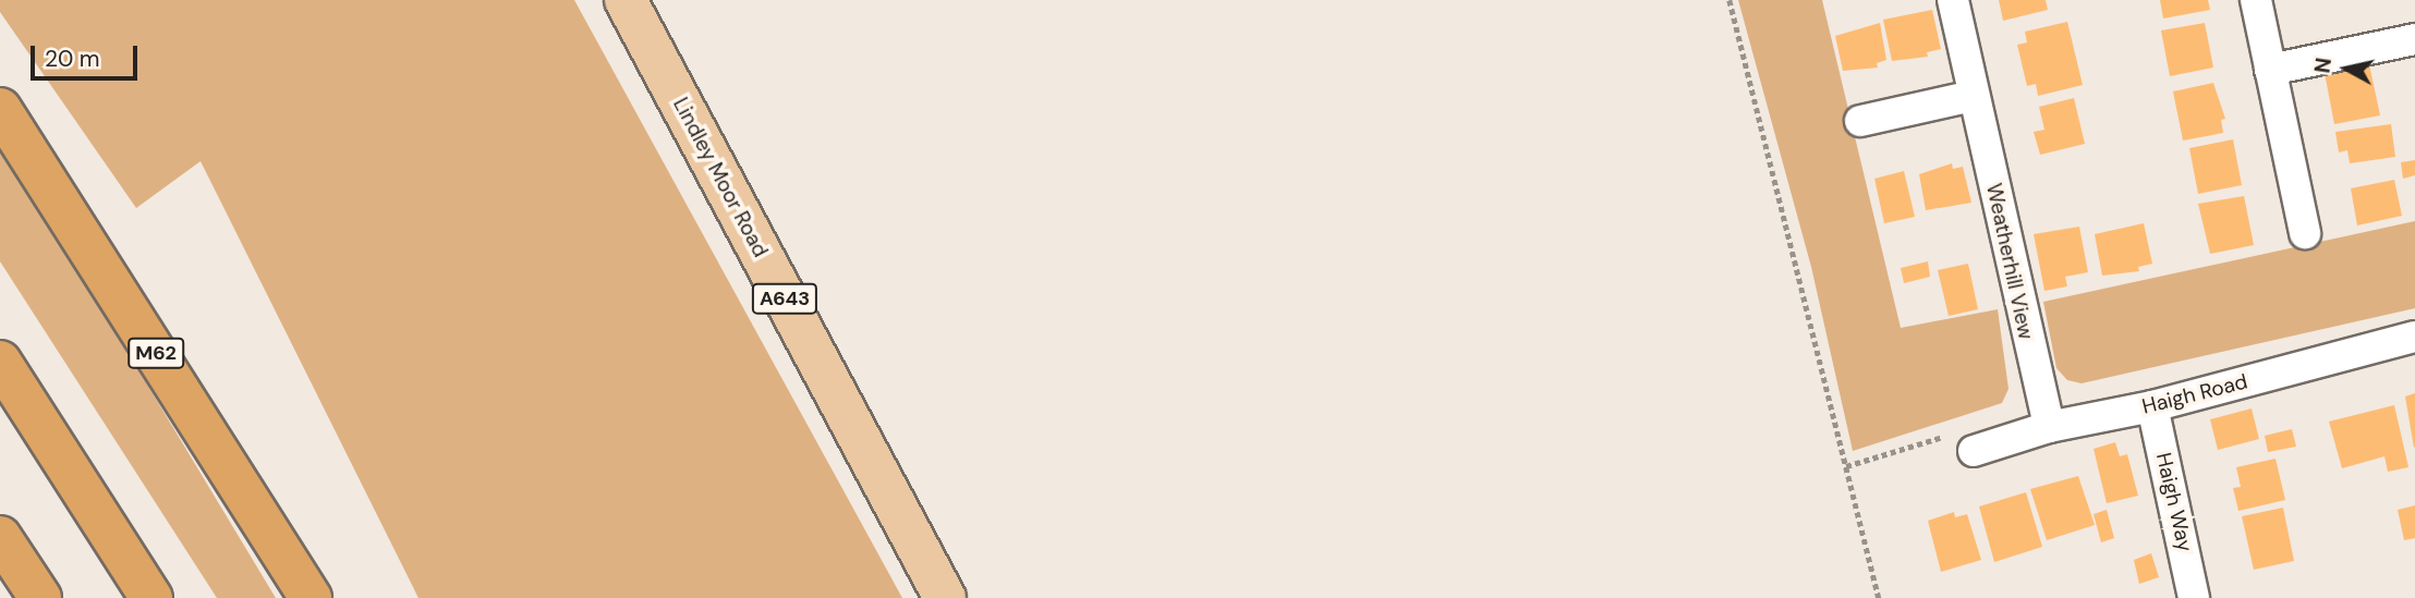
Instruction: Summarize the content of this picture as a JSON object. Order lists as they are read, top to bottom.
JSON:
{
  "streets": {
    "highway": ["M62"],
    "main road": ["Lindley Moor Road", "A643"],
    "street": ["Weatherhill View", "Haigh Road", "Haigh Way"]
  },
  "crossings": [
    ["Weatherhill View", "Haigh Road"],
    ["Haigh Road", "Haigh Way"]
  ],
  "scale_bar": "20 m",
  "north": "left"
}
